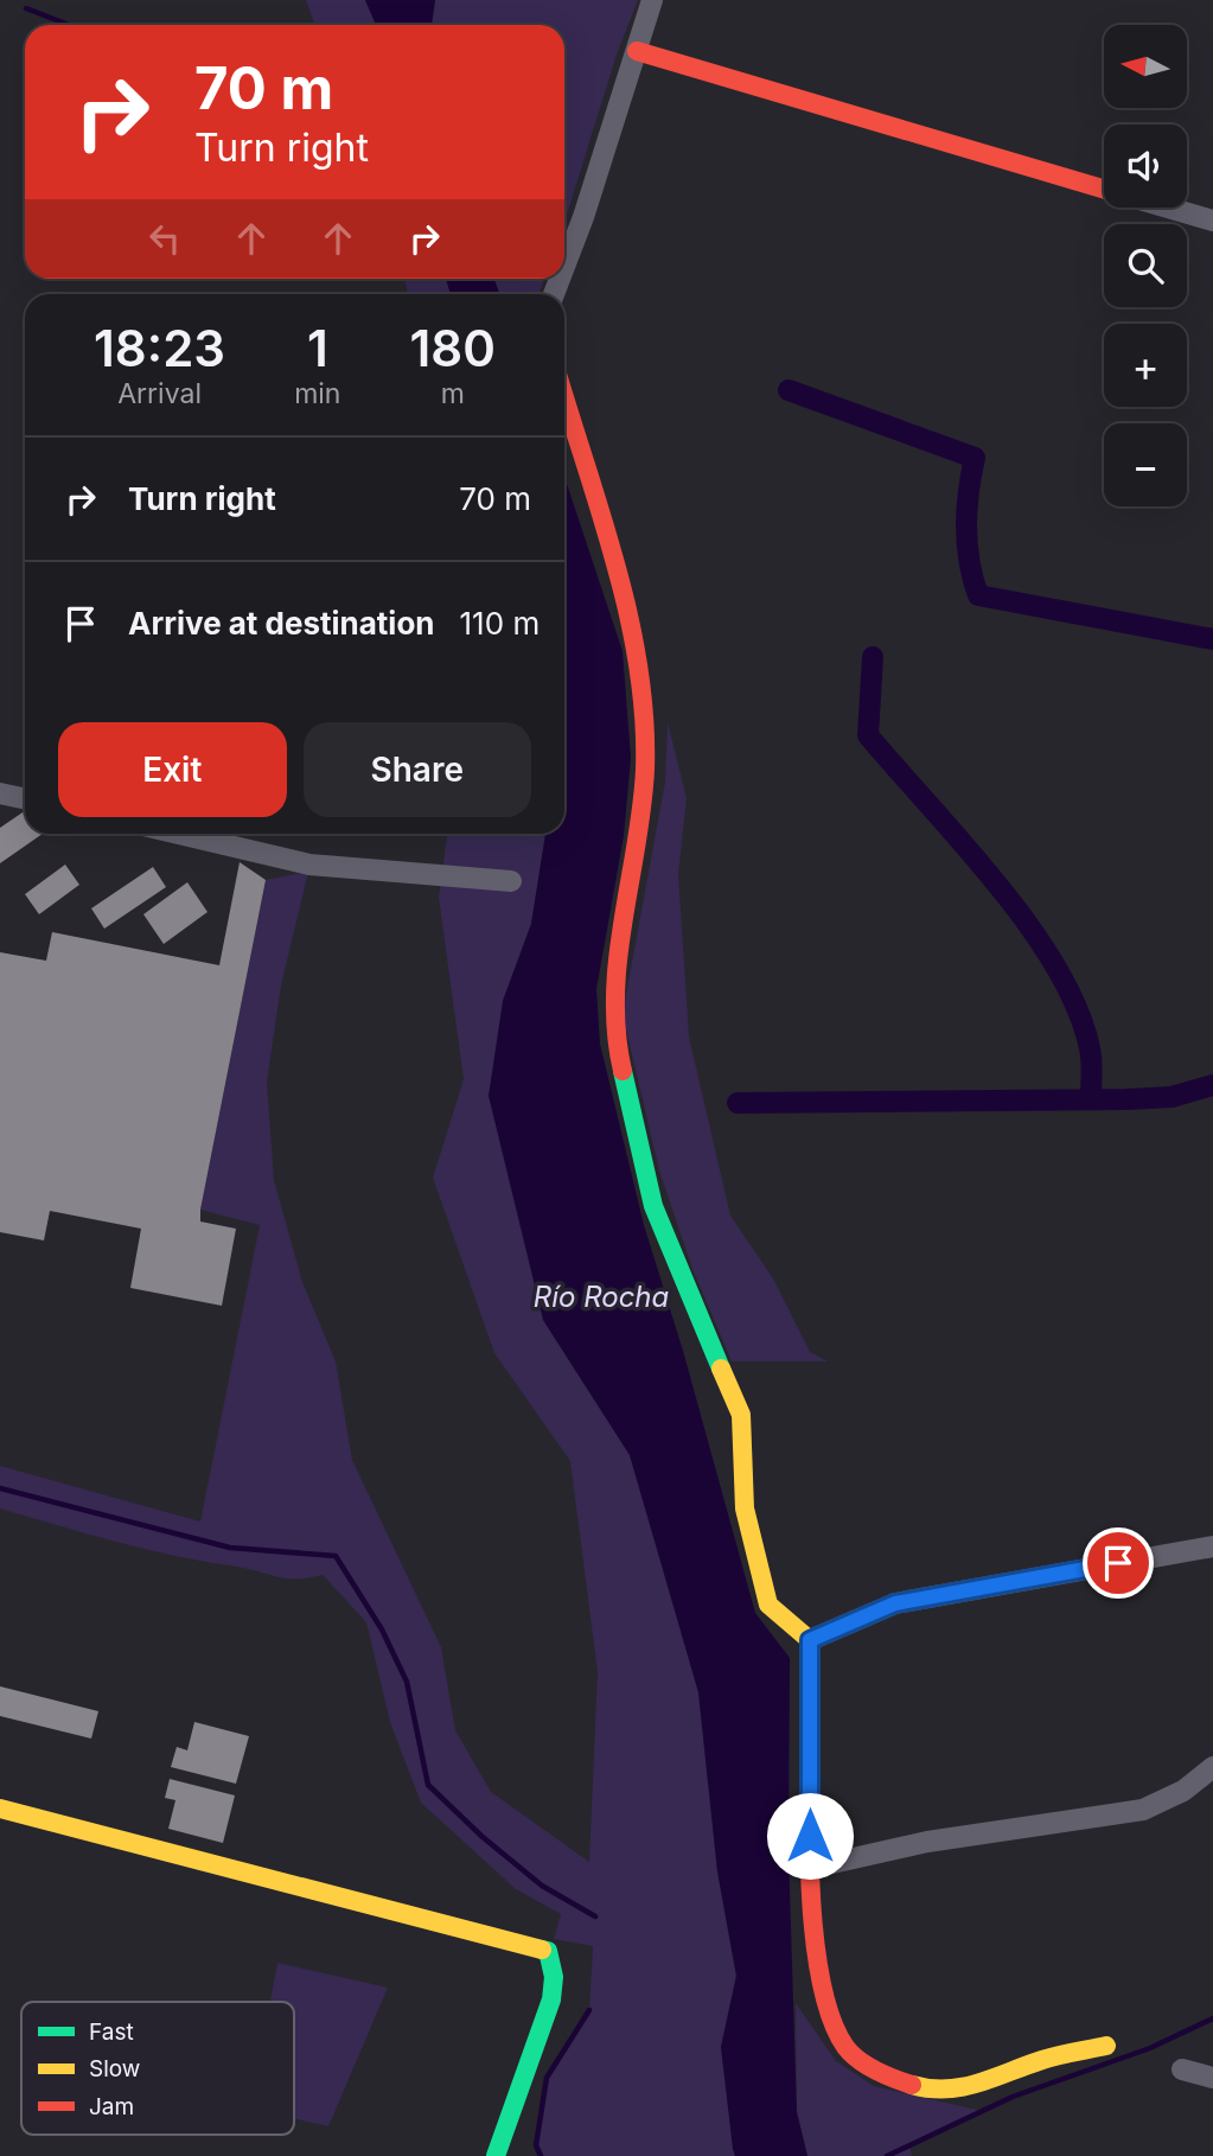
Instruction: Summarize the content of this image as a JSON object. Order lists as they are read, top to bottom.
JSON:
{
  "water": ["Río Rocha"],
  "legend": ["Fast", "Slow", "Jam"],
  "north": "left",
  "page": {
    "map_buttons": ["+", "−"],
    "turn": ["70 m", "Turn right"],
    "eta": [
      "18:23",
      "Arrival",
      "1",
      "min",
      "180",
      "m"
    ],
    "list": [
      {
        "name": "Turn right",
        "value": "70 m"
      },
      {
        "name": "Arrive at destination",
        "value": "110 m"
      }
    ],
    "buttons": ["Exit", "Share"]
  }
}
